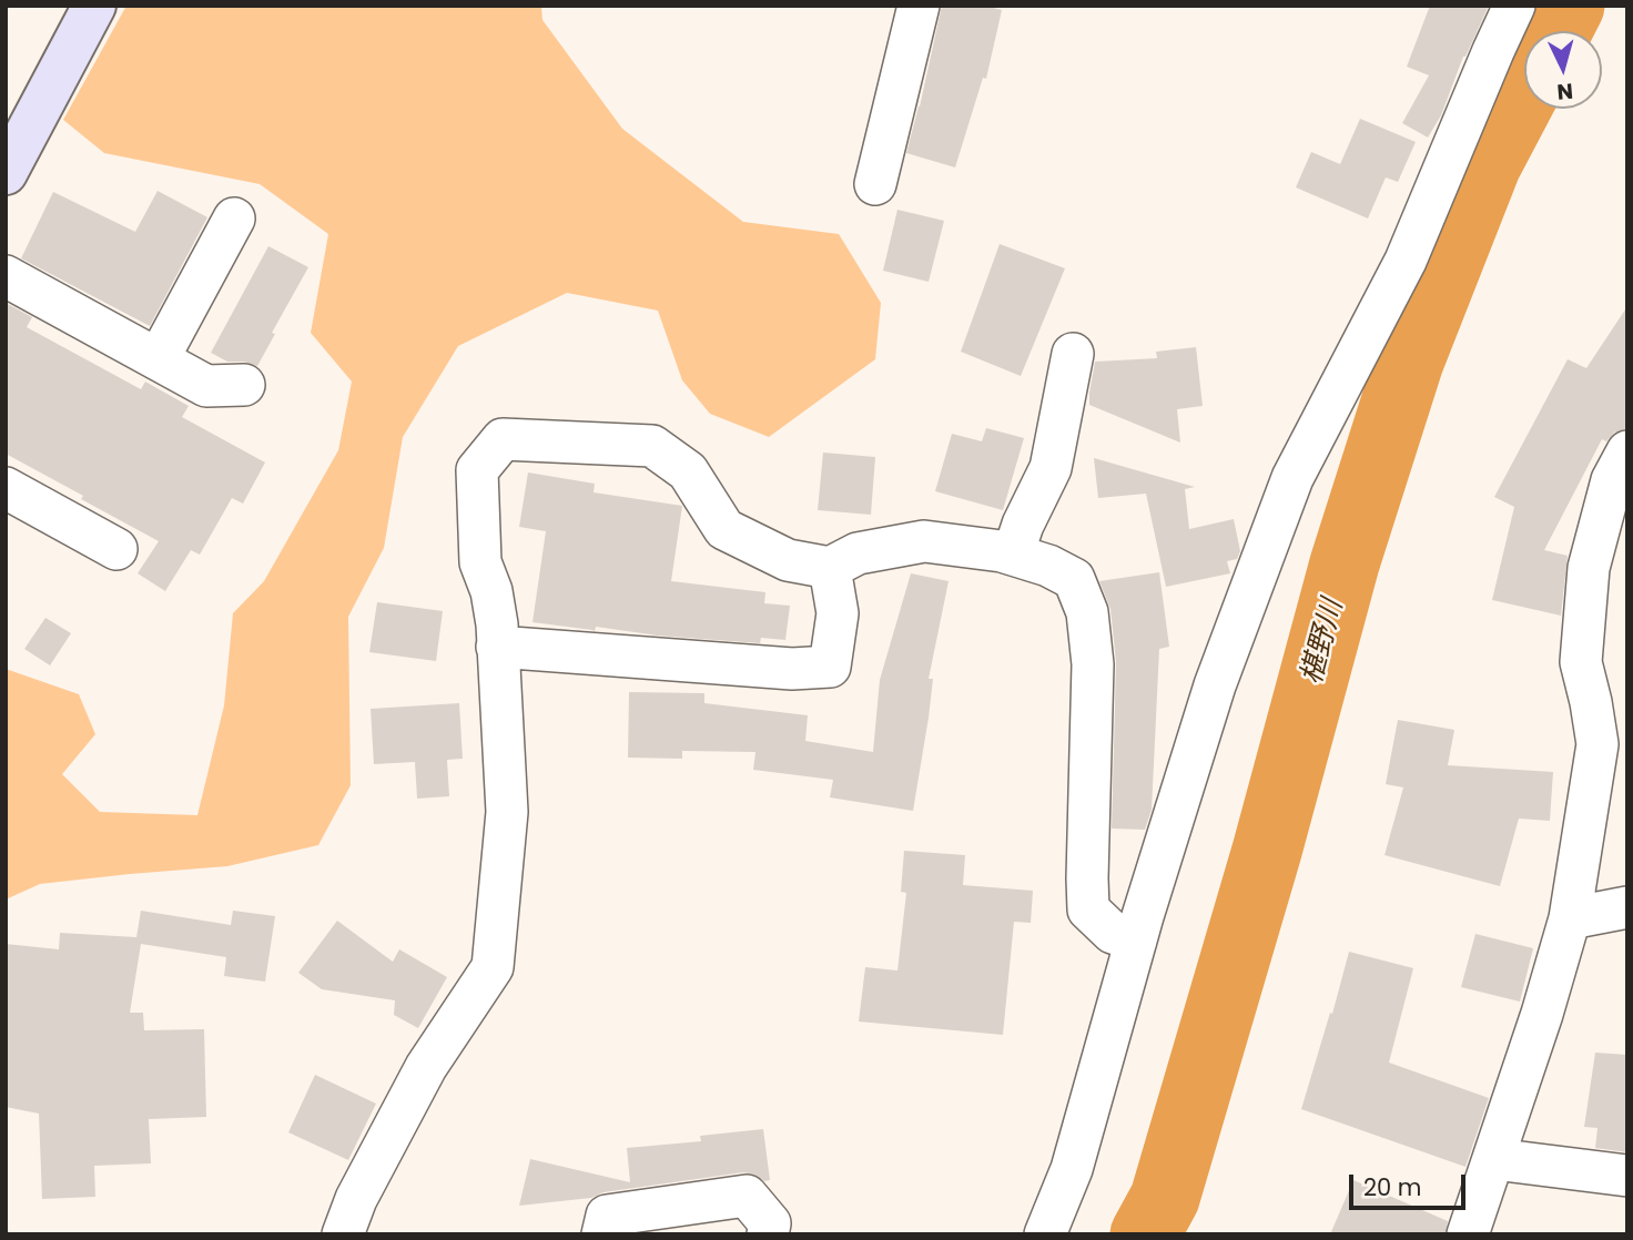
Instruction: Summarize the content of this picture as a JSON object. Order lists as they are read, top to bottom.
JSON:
{
  "water": ["椹野川"],
  "scale_bar": "20 m",
  "north": "bottom"
}
